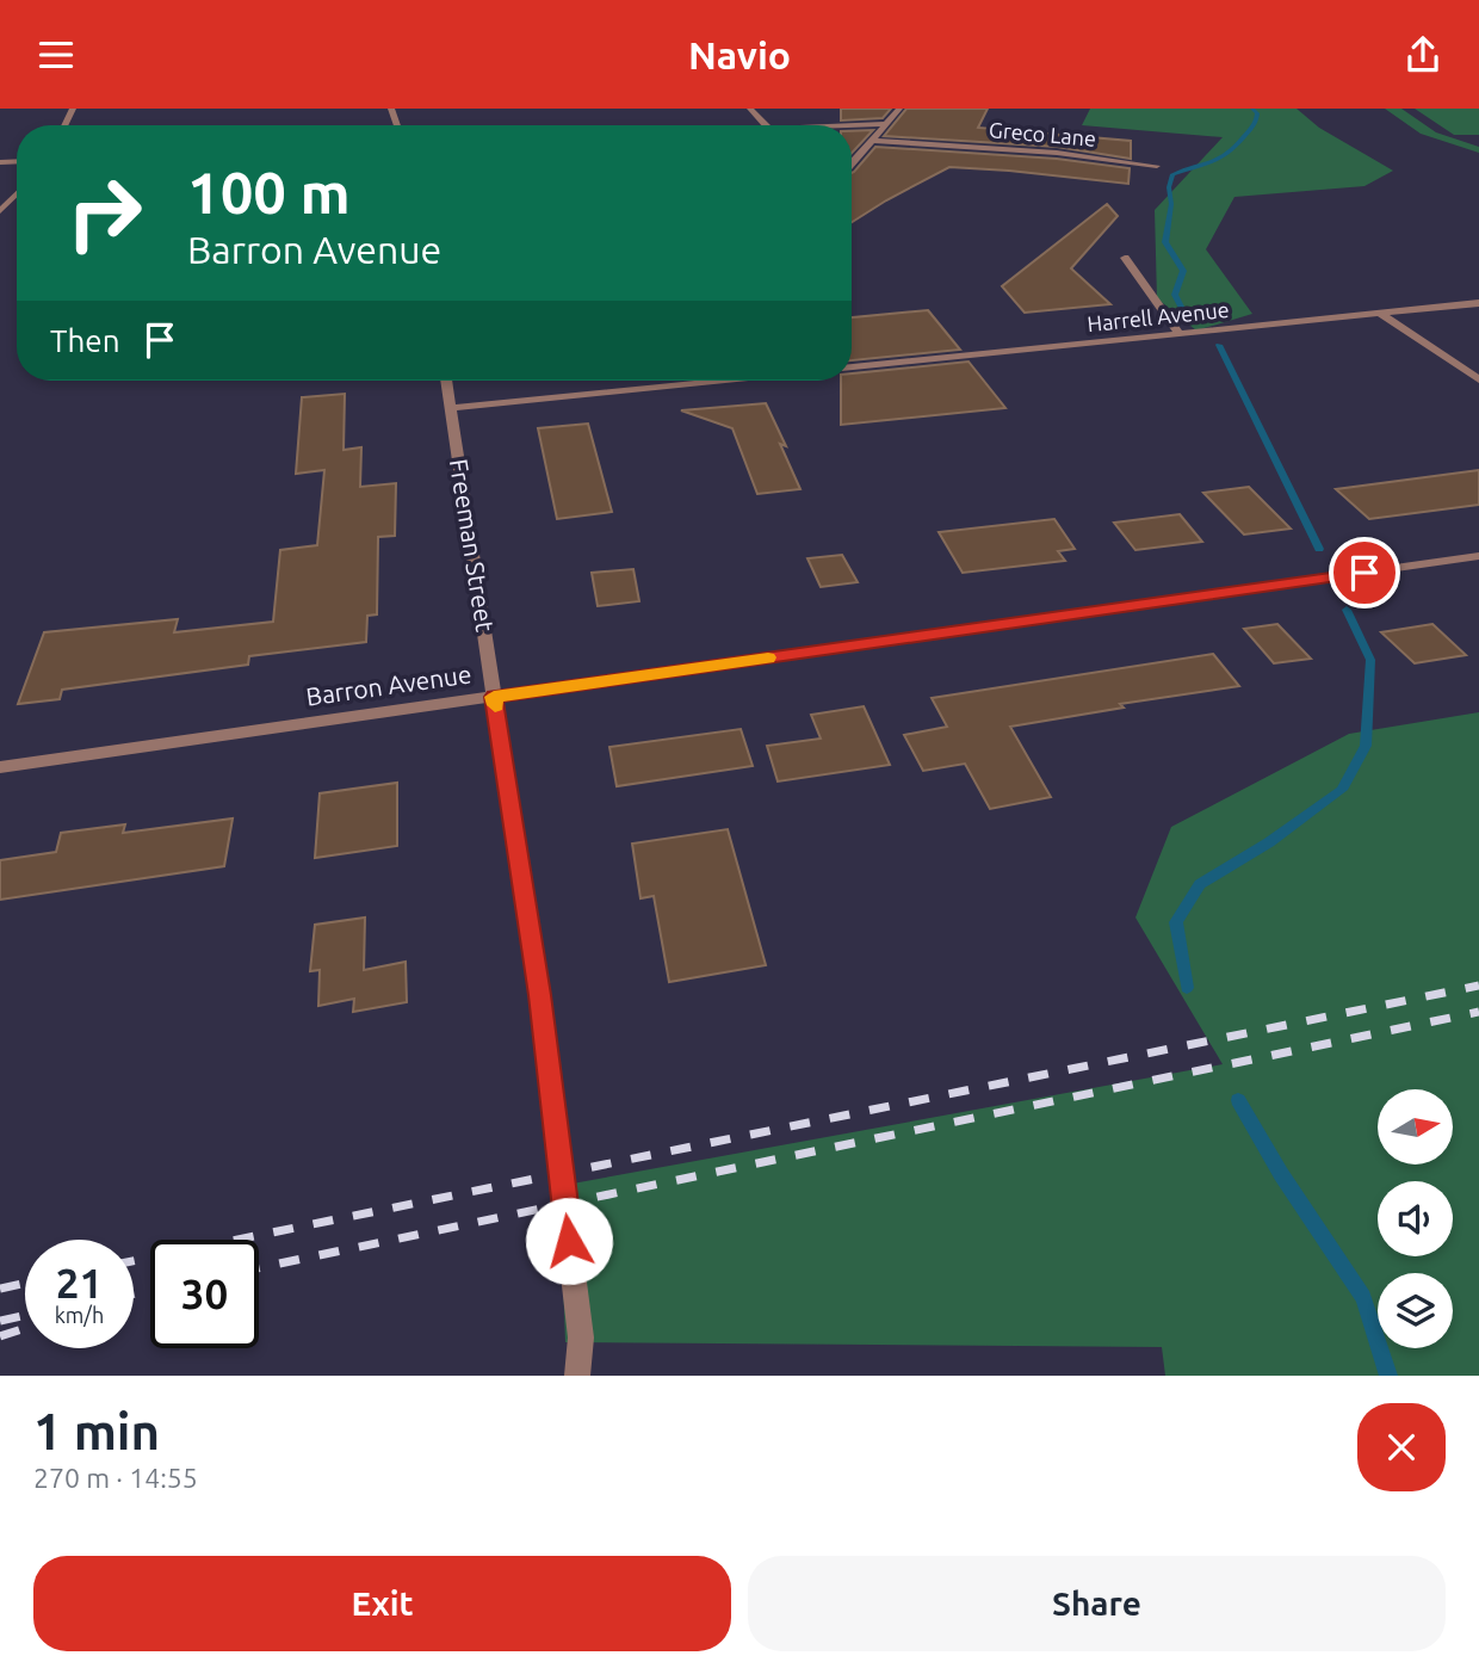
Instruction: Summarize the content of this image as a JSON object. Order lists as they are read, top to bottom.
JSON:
{
  "streets": {
    "street": [
      "Greco Lane",
      "Harrell Avenue",
      "Freeman Street",
      "Barron Avenue"
    ]
  },
  "crossings": [
    ["Freeman Street", "Barron Avenue"]
  ],
  "north": "right",
  "page": {
    "header": "Navio",
    "turn": ["100 m", "Barron Avenue"],
    "then": "Then",
    "speed": "21 km/h",
    "limit": "30",
    "heading": ["1 min", "270 m · 14:55"],
    "buttons": ["Exit", "Share"]
  }
}
